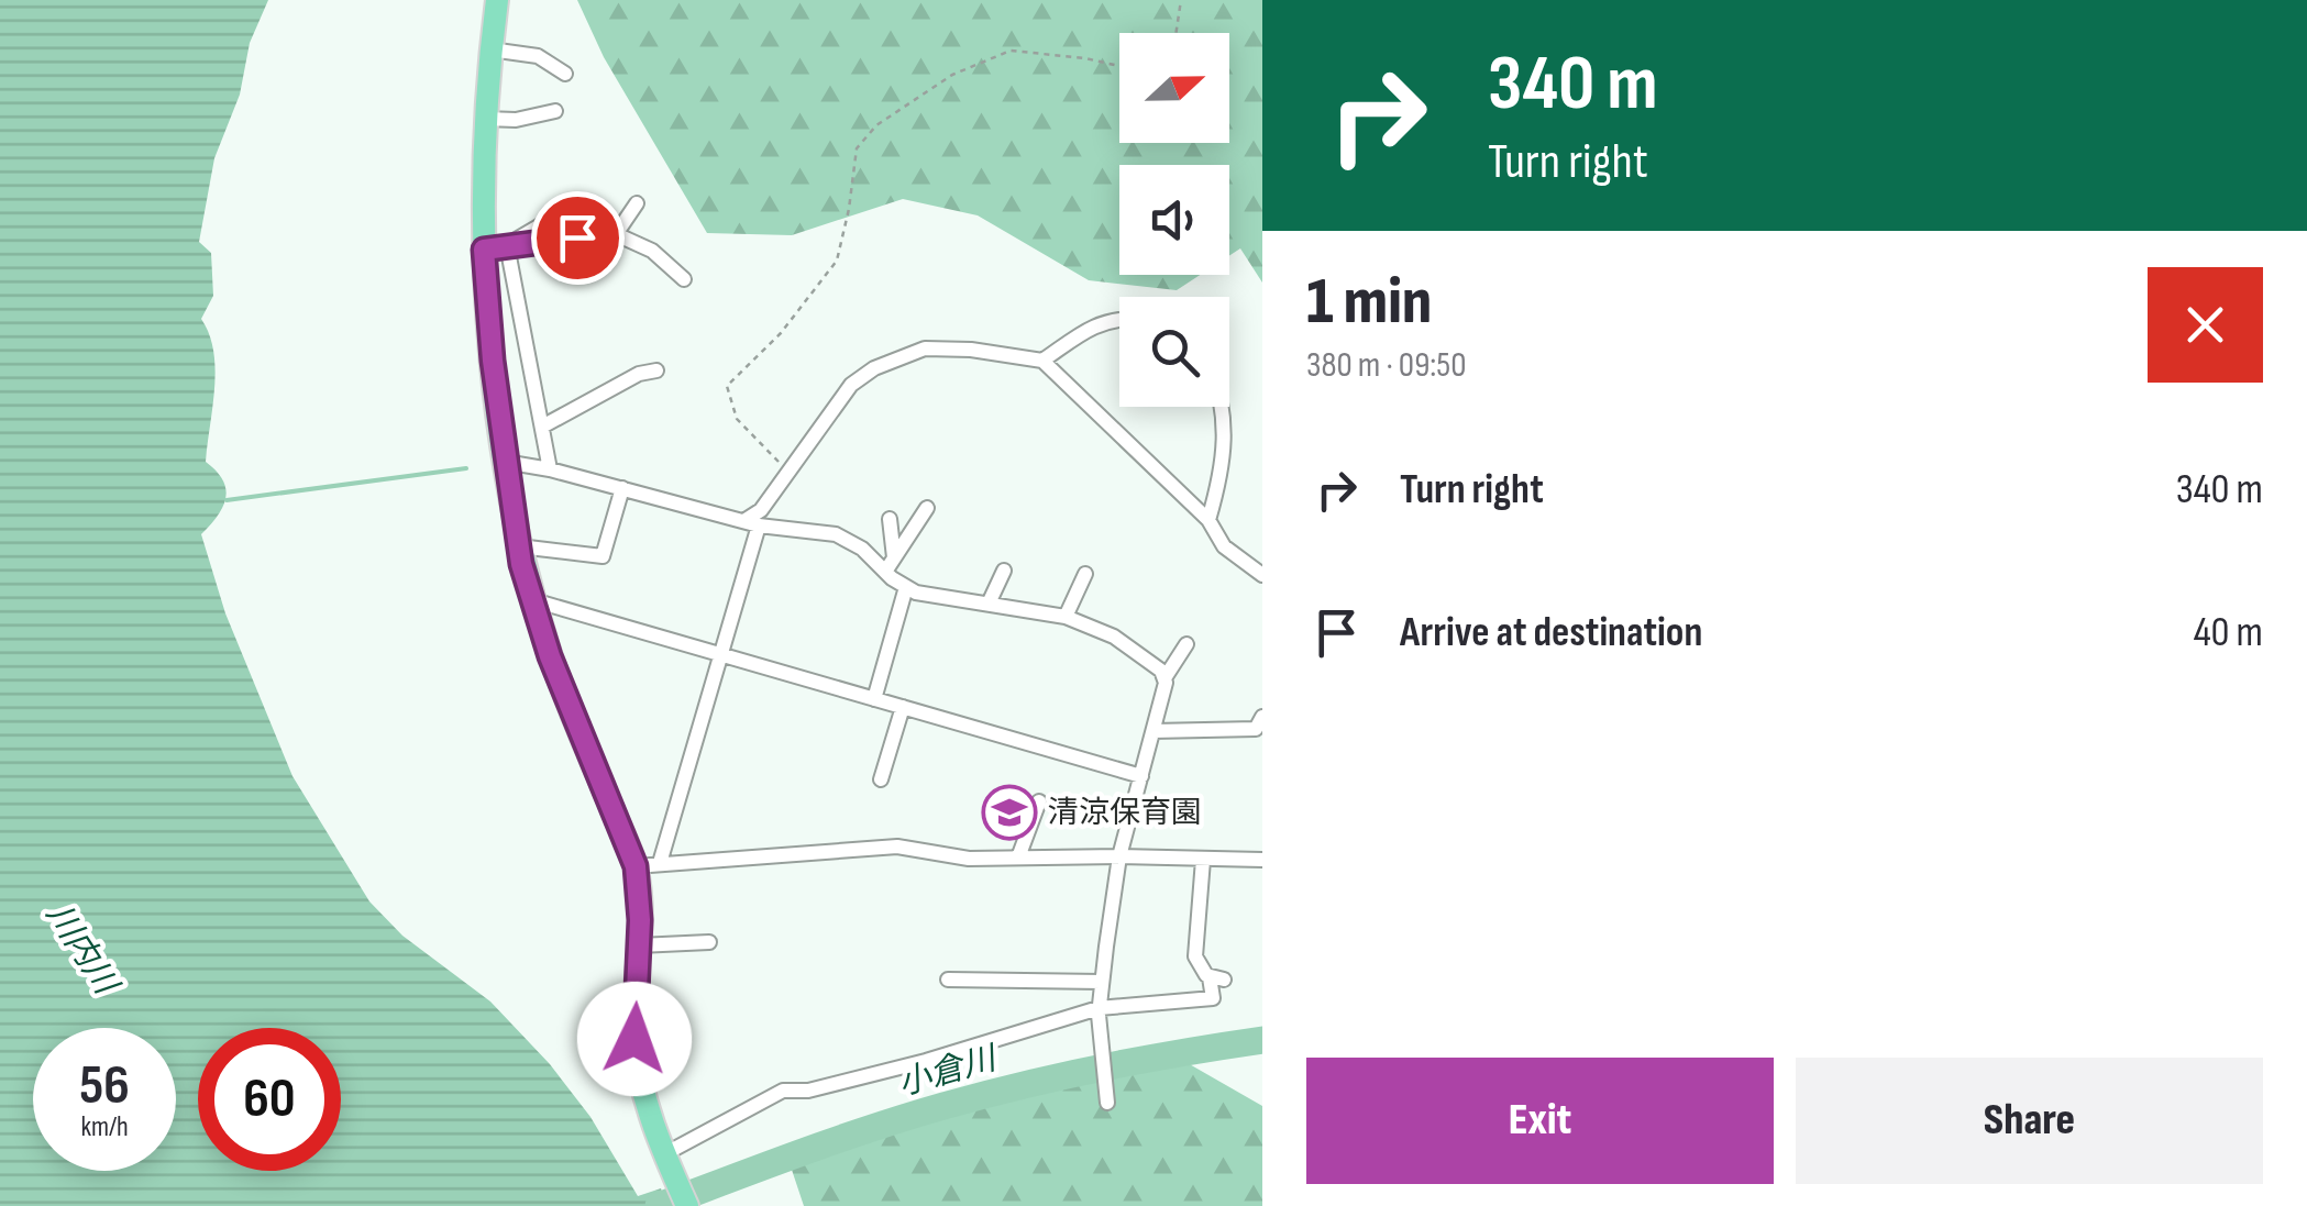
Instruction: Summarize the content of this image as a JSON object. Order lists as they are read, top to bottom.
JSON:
{
  "water": ["川内川", "小倉川"],
  "places": {
    "school or university": ["清涼保育園"]
  },
  "north": "right",
  "page": {
    "turn": ["340 m", "Turn right"],
    "heading": ["1 min", "380 m · 09:50"],
    "list": [
      {
        "name": "Turn right",
        "value": "340 m"
      },
      {
        "name": "Arrive at destination",
        "value": "40 m"
      }
    ],
    "speed": "56 km/h",
    "limit": "60",
    "buttons": ["Exit", "Share"]
  }
}
